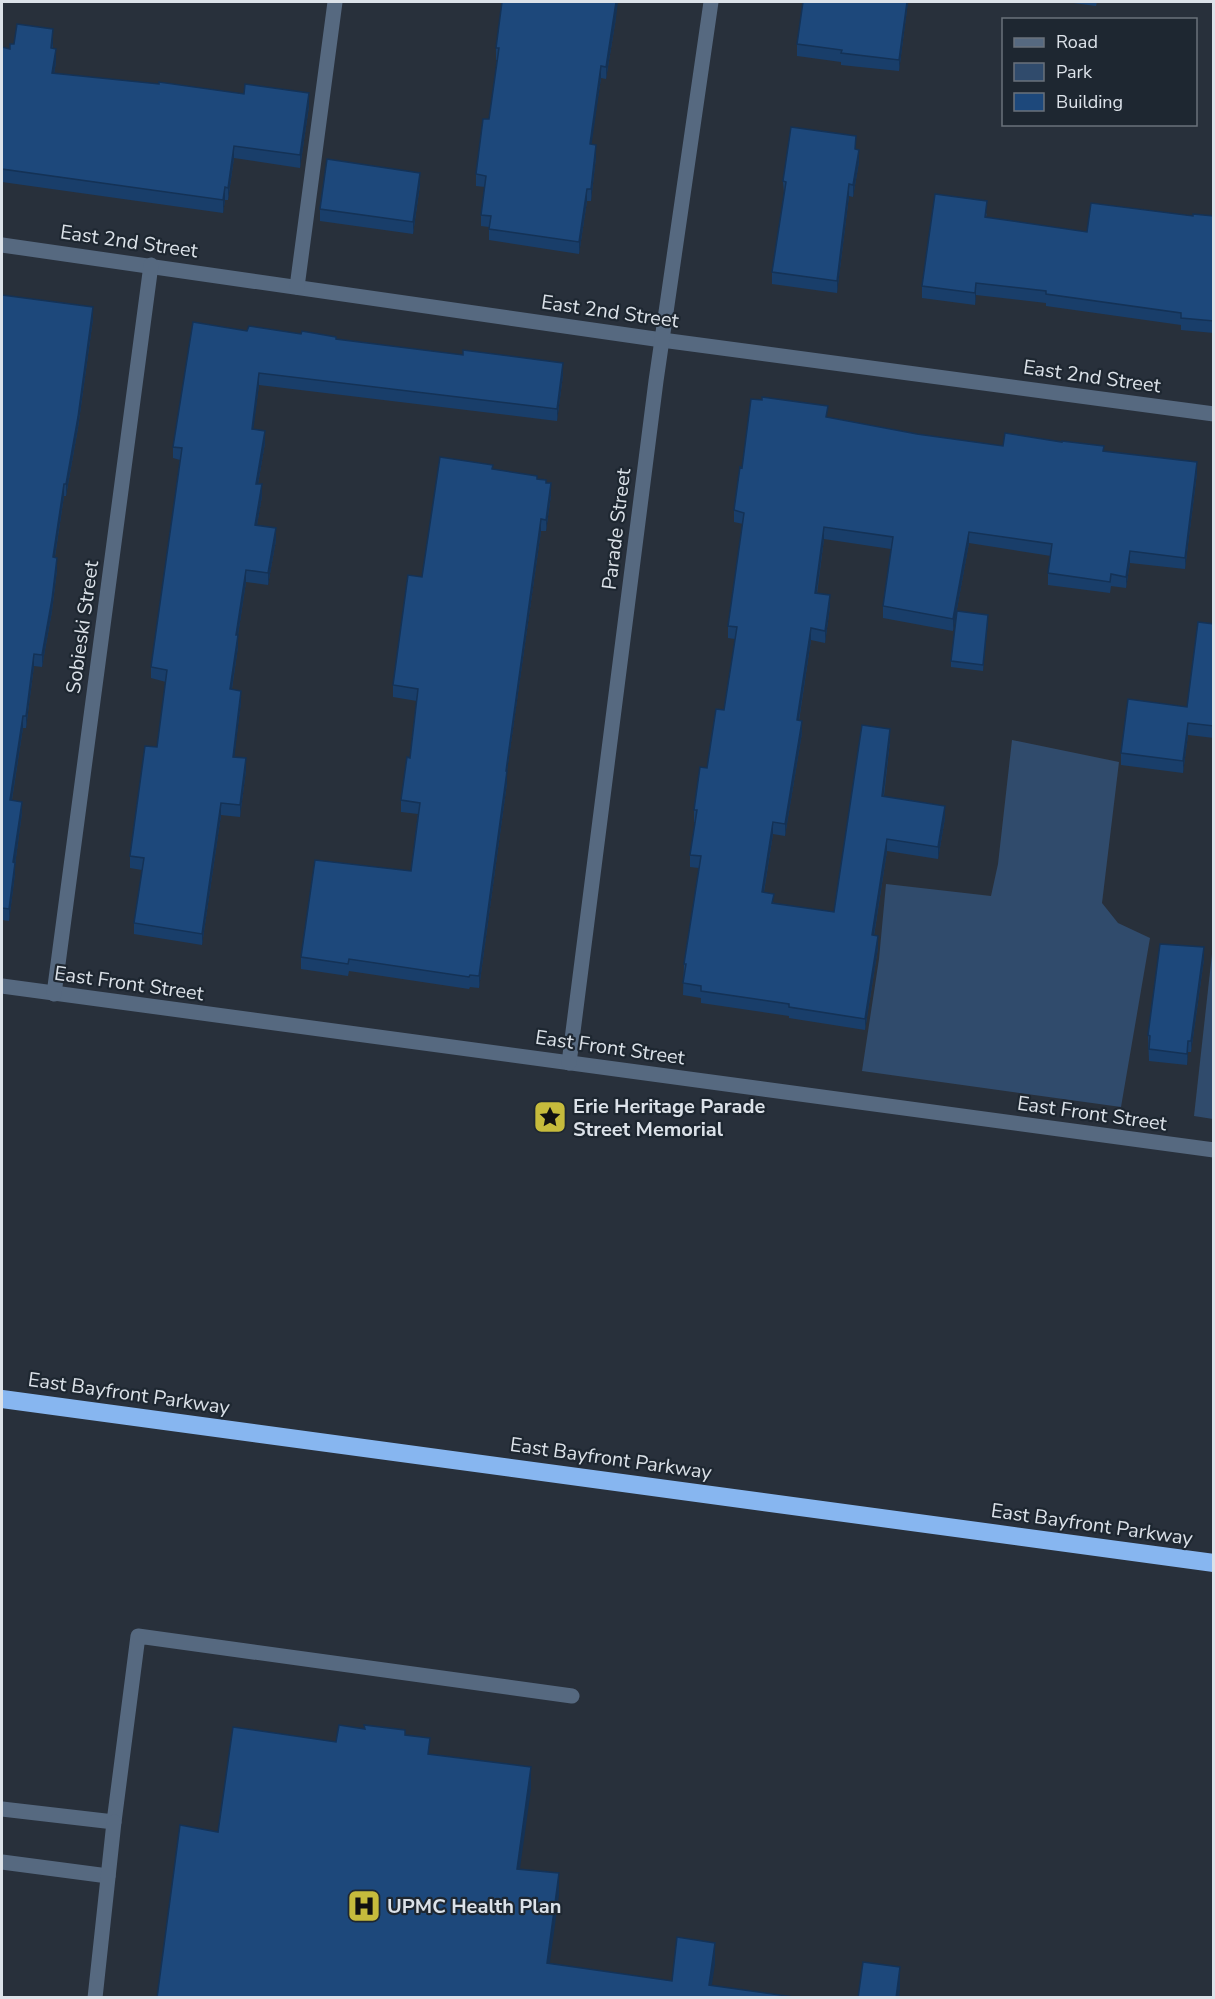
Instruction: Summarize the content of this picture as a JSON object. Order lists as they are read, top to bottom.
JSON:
{
  "streets": {
    "highway": ["East Bayfront Parkway"],
    "street": [
      "East 2nd Street",
      "Parade Street",
      "Sobieski Street",
      "East Front Street"
    ]
  },
  "crossings": [
    ["East 2nd Street", "Parade Street"],
    ["East 2nd Street", "Sobieski Street"],
    ["Parade Street", "East Front Street"],
    ["Sobieski Street", "East Front Street"]
  ],
  "places": {
    "place": ["Erie Heritage Parade Street Memorial"],
    "hospital": ["UPMC Health Plan"]
  },
  "legend": ["Road", "Park", "Building"]
}
